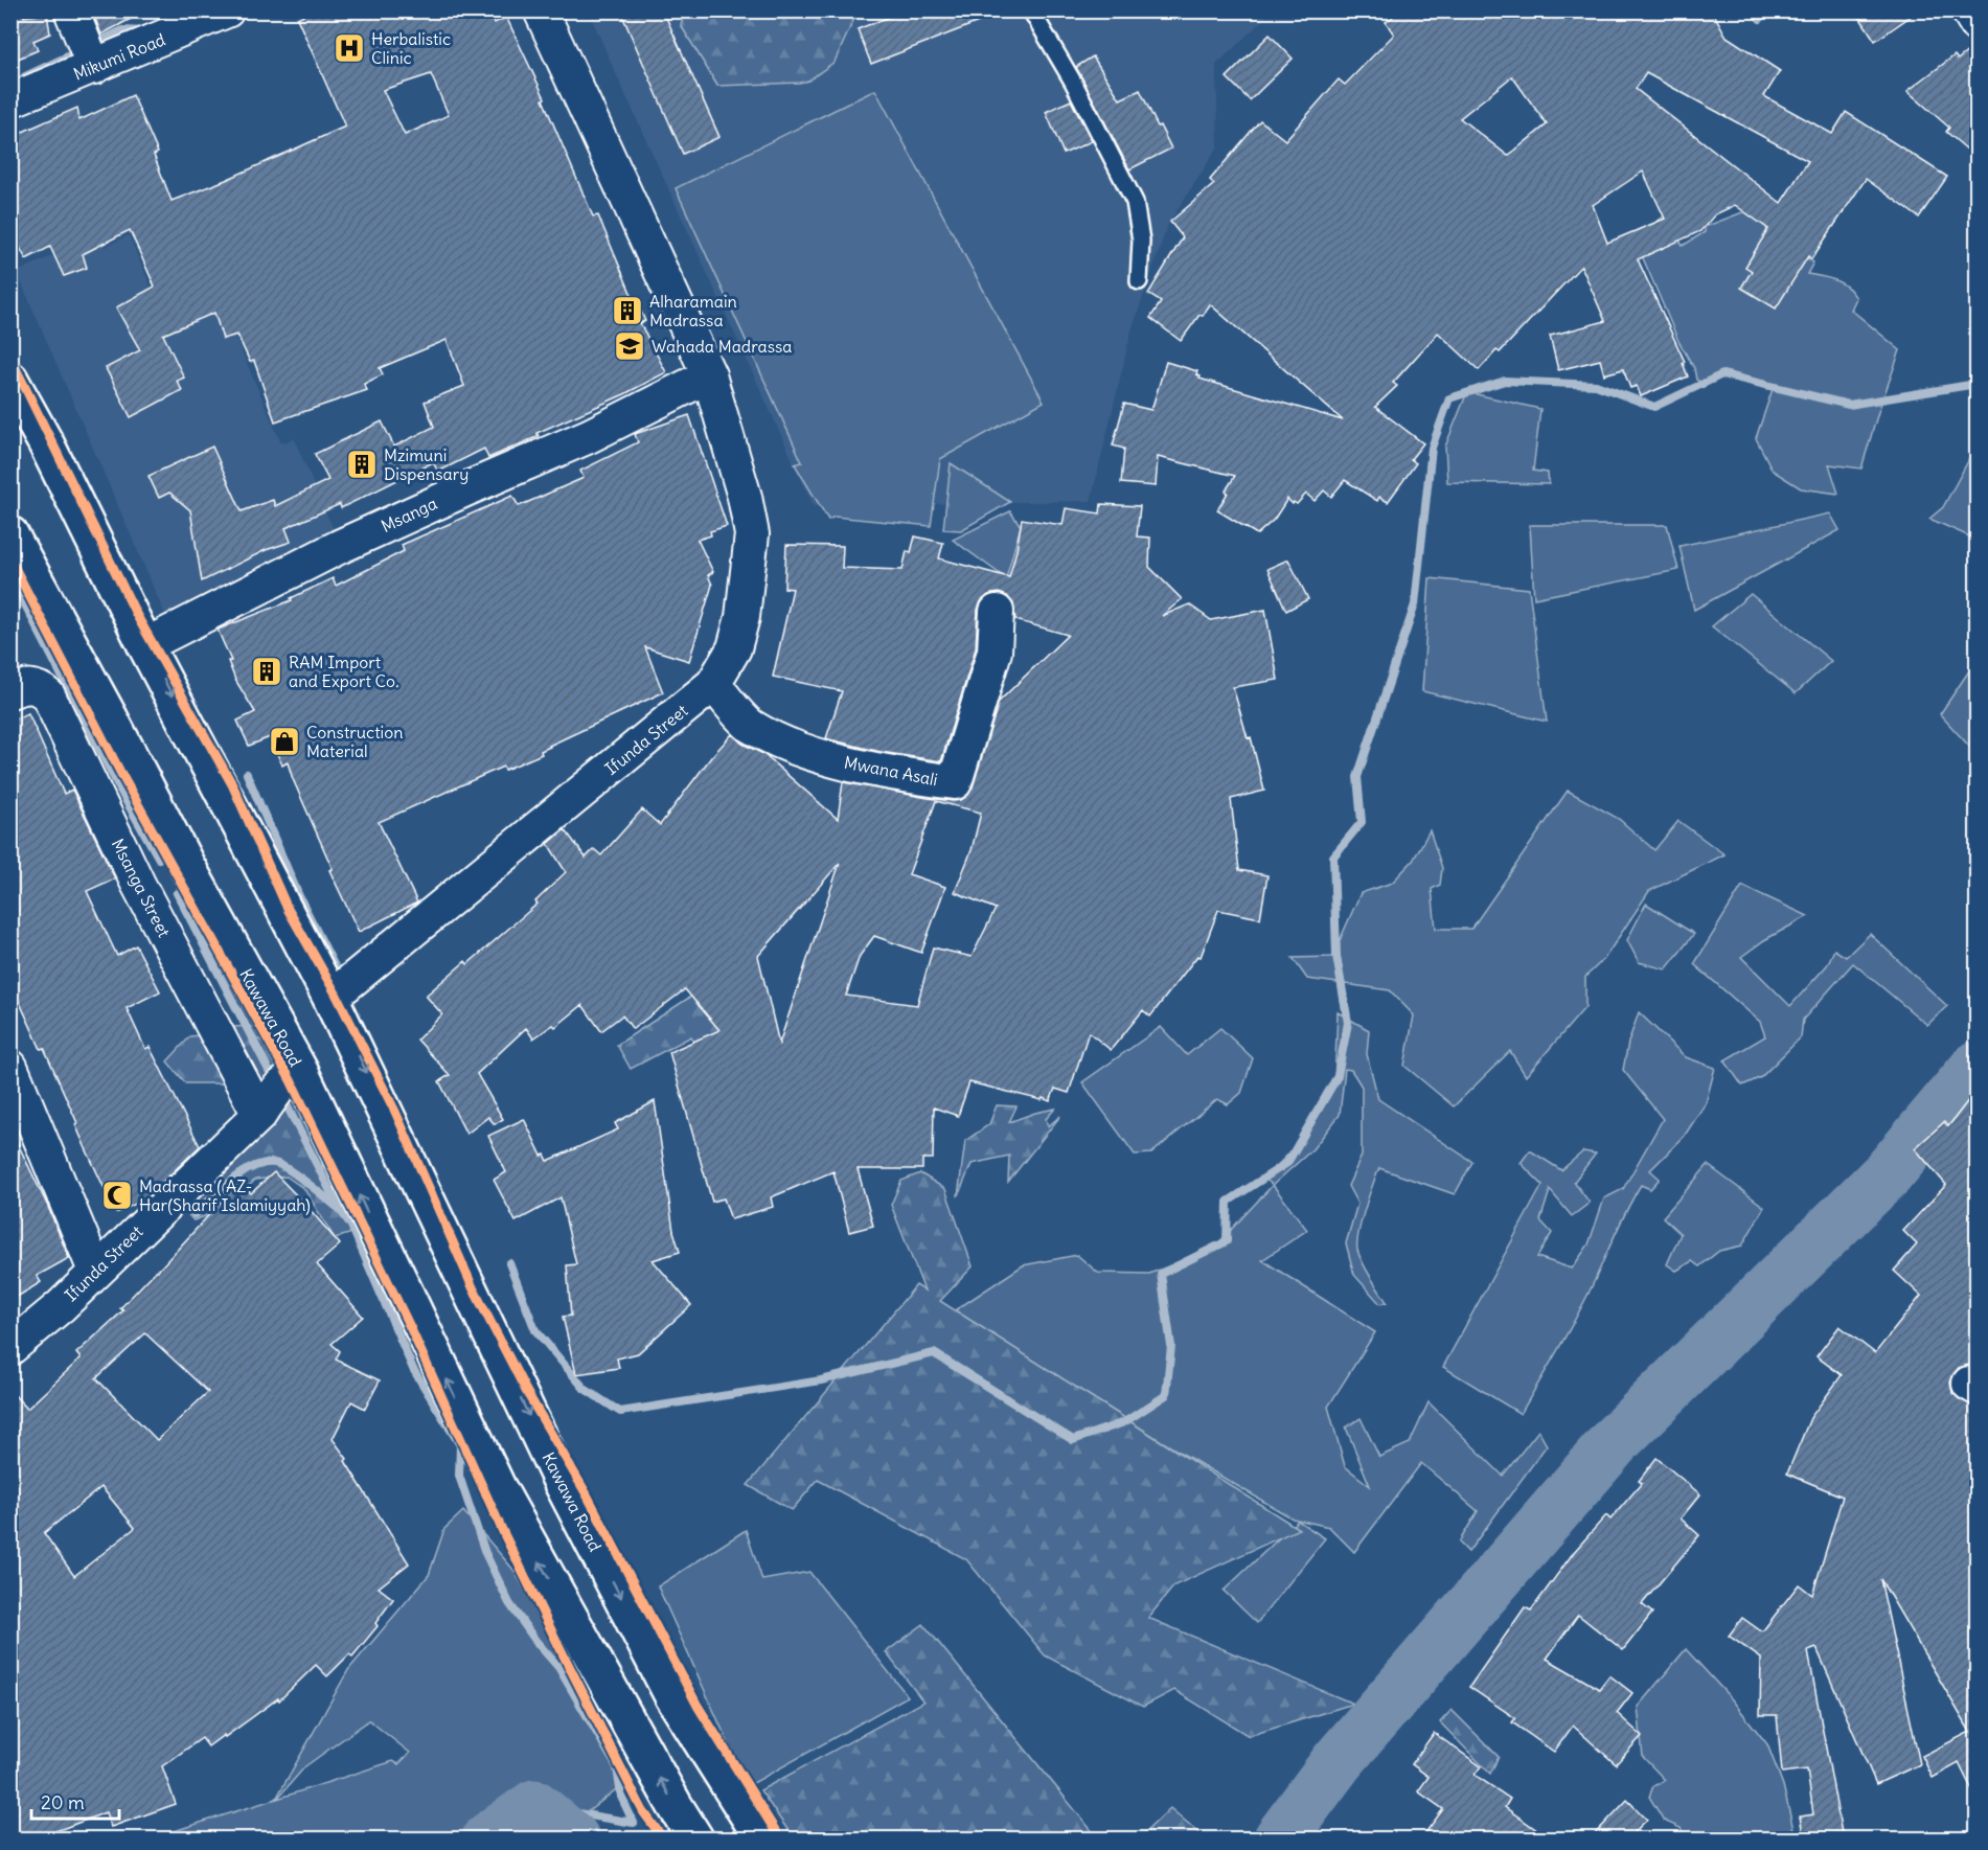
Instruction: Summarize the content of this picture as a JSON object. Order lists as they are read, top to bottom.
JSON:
{
  "streets": {
    "main road": ["Kawawa Road"],
    "street": [
      "Mikumi Road",
      "Msanga",
      "Ifunda Street",
      "Mwana Asali",
      "Msanga Street"
    ]
  },
  "crossings": [
    ["Msanga", "Ifunda Street"],
    ["Msanga", "Kawawa Road"],
    ["Ifunda Street", "Mwana Asali"],
    ["Ifunda Street", "Msanga Street"],
    ["Ifunda Street", "Kawawa Road"]
  ],
  "places": {
    "hospital": ["Herbalistic Clinic"],
    "building": ["Alharamain Madrassa", "Mzimuni Dispensary", "RAM Import and Export Co."],
    "school or university": ["Wahada Madrassa"],
    "shop": ["Construction Material"],
    "mosque": ["Madrassa ( AZ- Har(Sharif Islamiyyah)"]
  },
  "scale_bar": "20 m"
}
